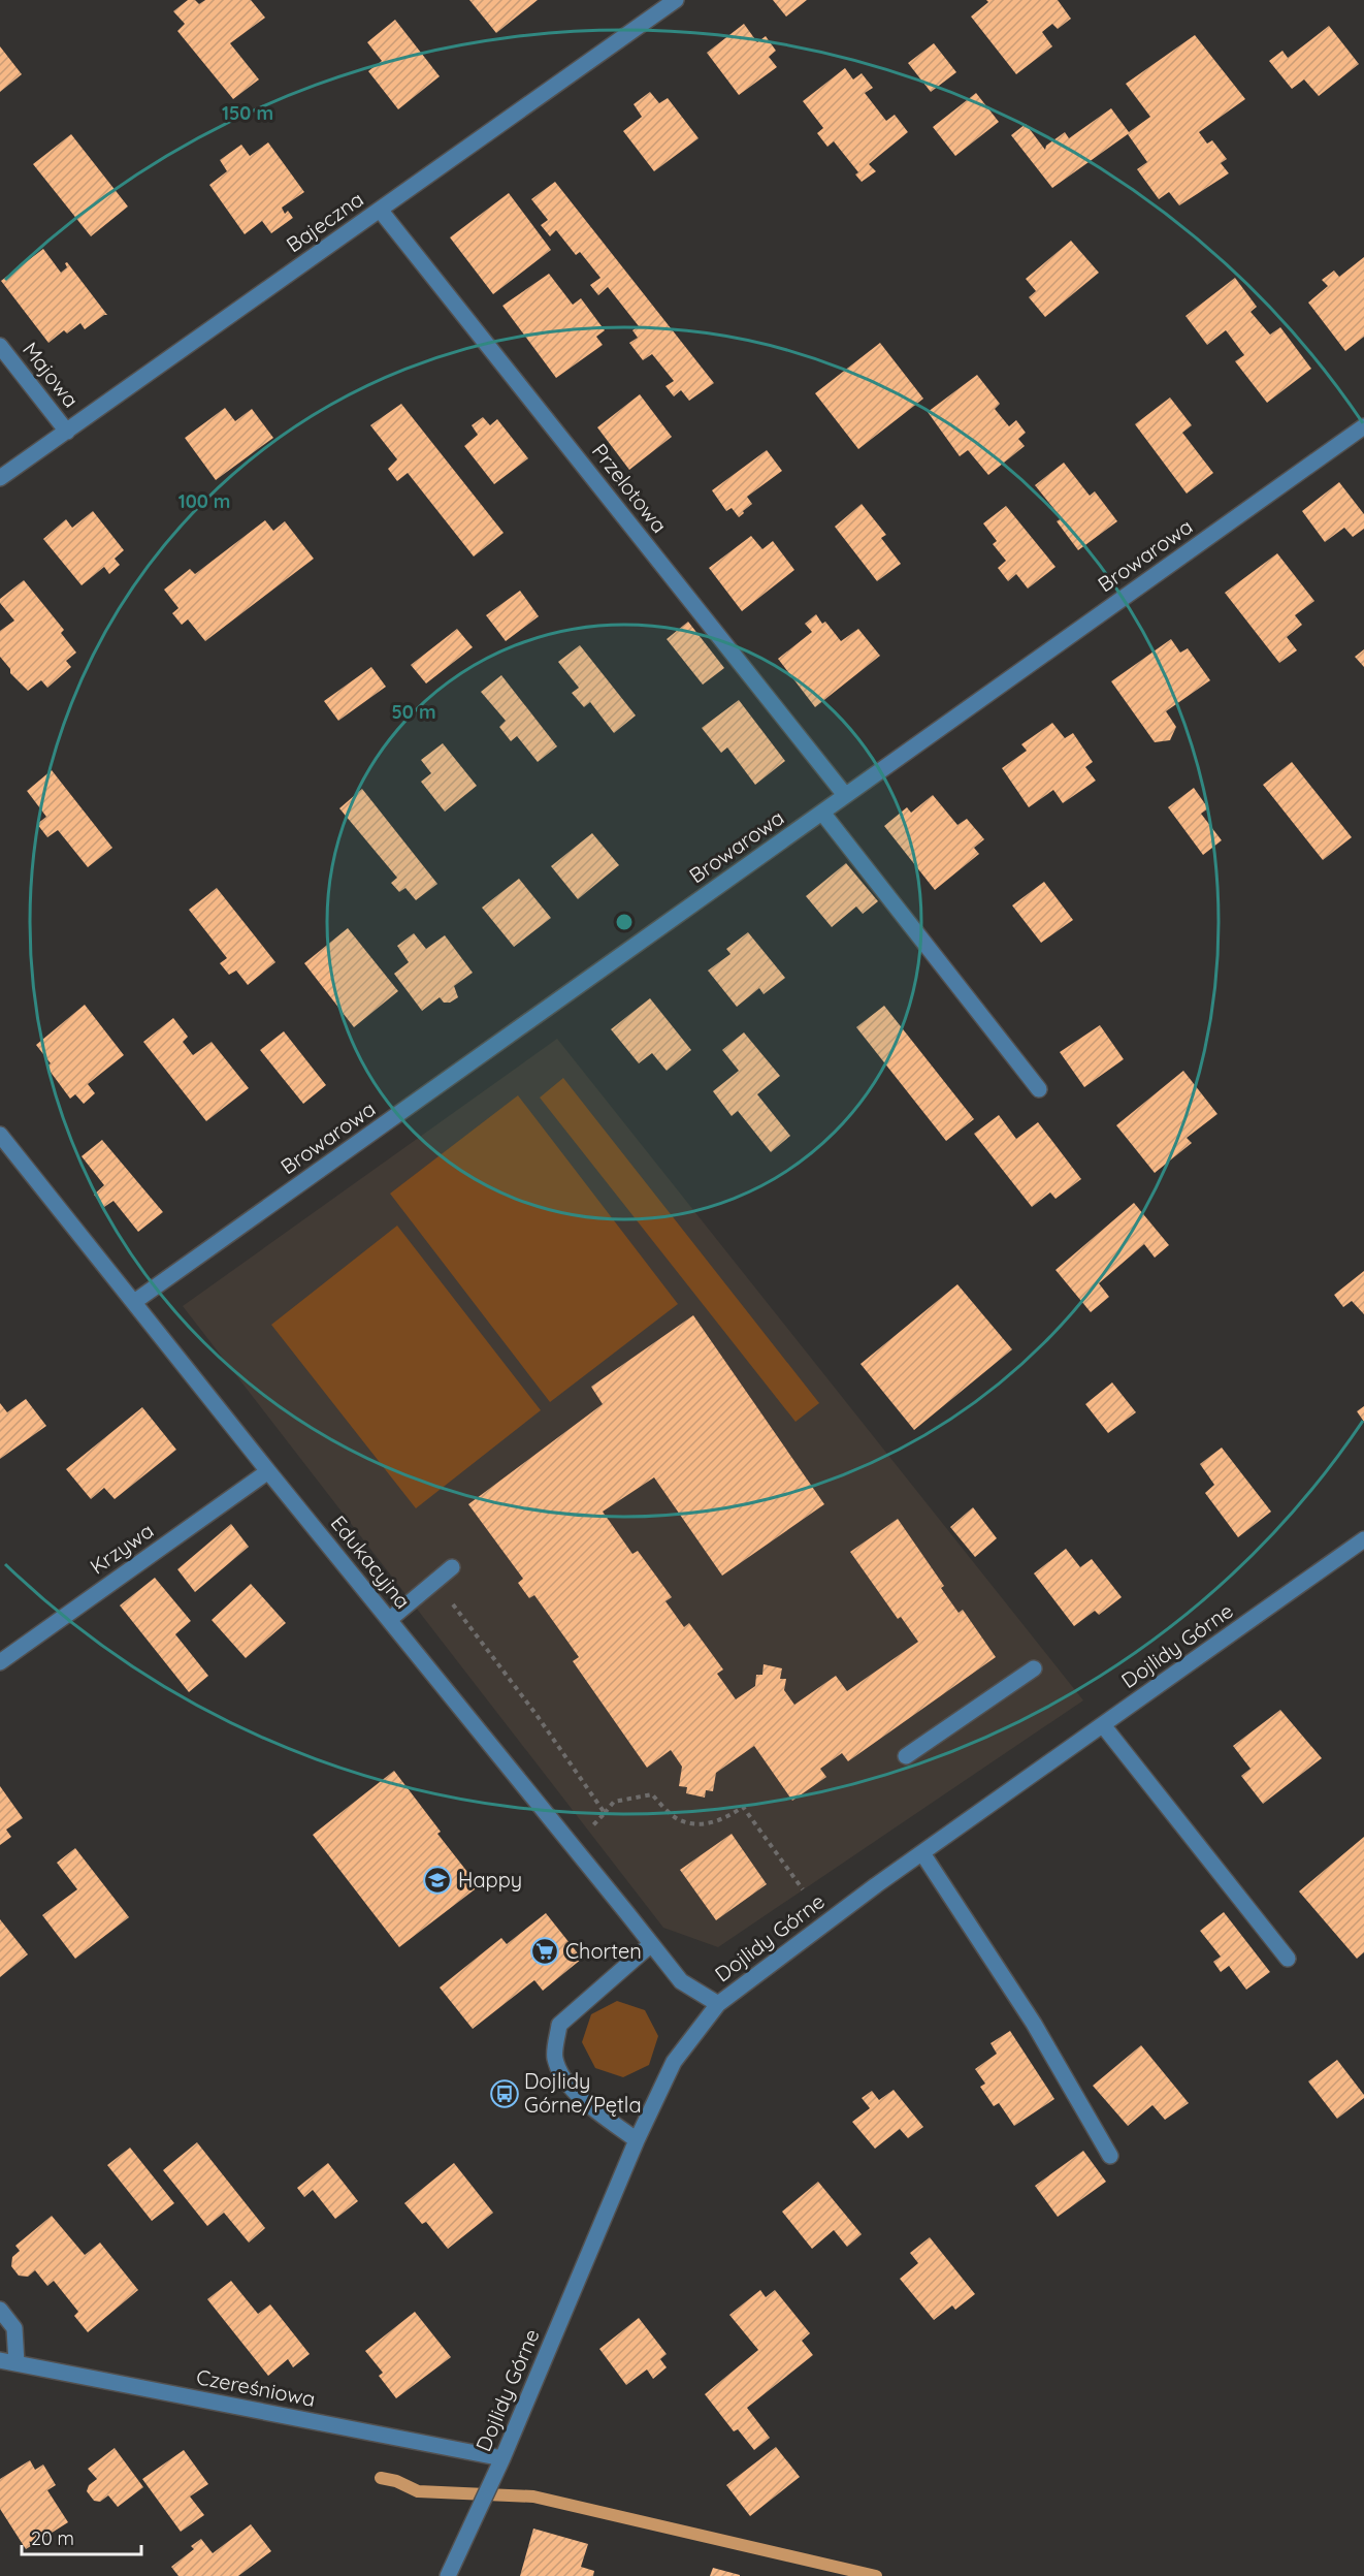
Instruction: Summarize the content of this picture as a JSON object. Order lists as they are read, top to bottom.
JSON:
{
  "streets": {
    "street": [
      "Bajeczna",
      "Majowa",
      "Przelotowa",
      "Browarowa",
      "Krzywa",
      "Edukacyjna",
      "Dojlidy Górne",
      "Czereśniowa"
    ]
  },
  "crossings": [
    ["Bajeczna", "Majowa"],
    ["Bajeczna", "Przelotowa"],
    ["Przelotowa", "Browarowa"],
    ["Browarowa", "Edukacyjna"],
    ["Krzywa", "Edukacyjna"],
    ["Edukacyjna", "Dojlidy Górne"],
    ["Dojlidy Górne", "Czereśniowa"]
  ],
  "places": {
    "school or university": ["Happy"],
    "supermarket": ["Chorten"],
    "bus stop": ["Dojlidy Górne/Pętla"]
  },
  "scale_bar": "20 m",
  "rings": ["150 m", "100 m", "50 m"]
}
